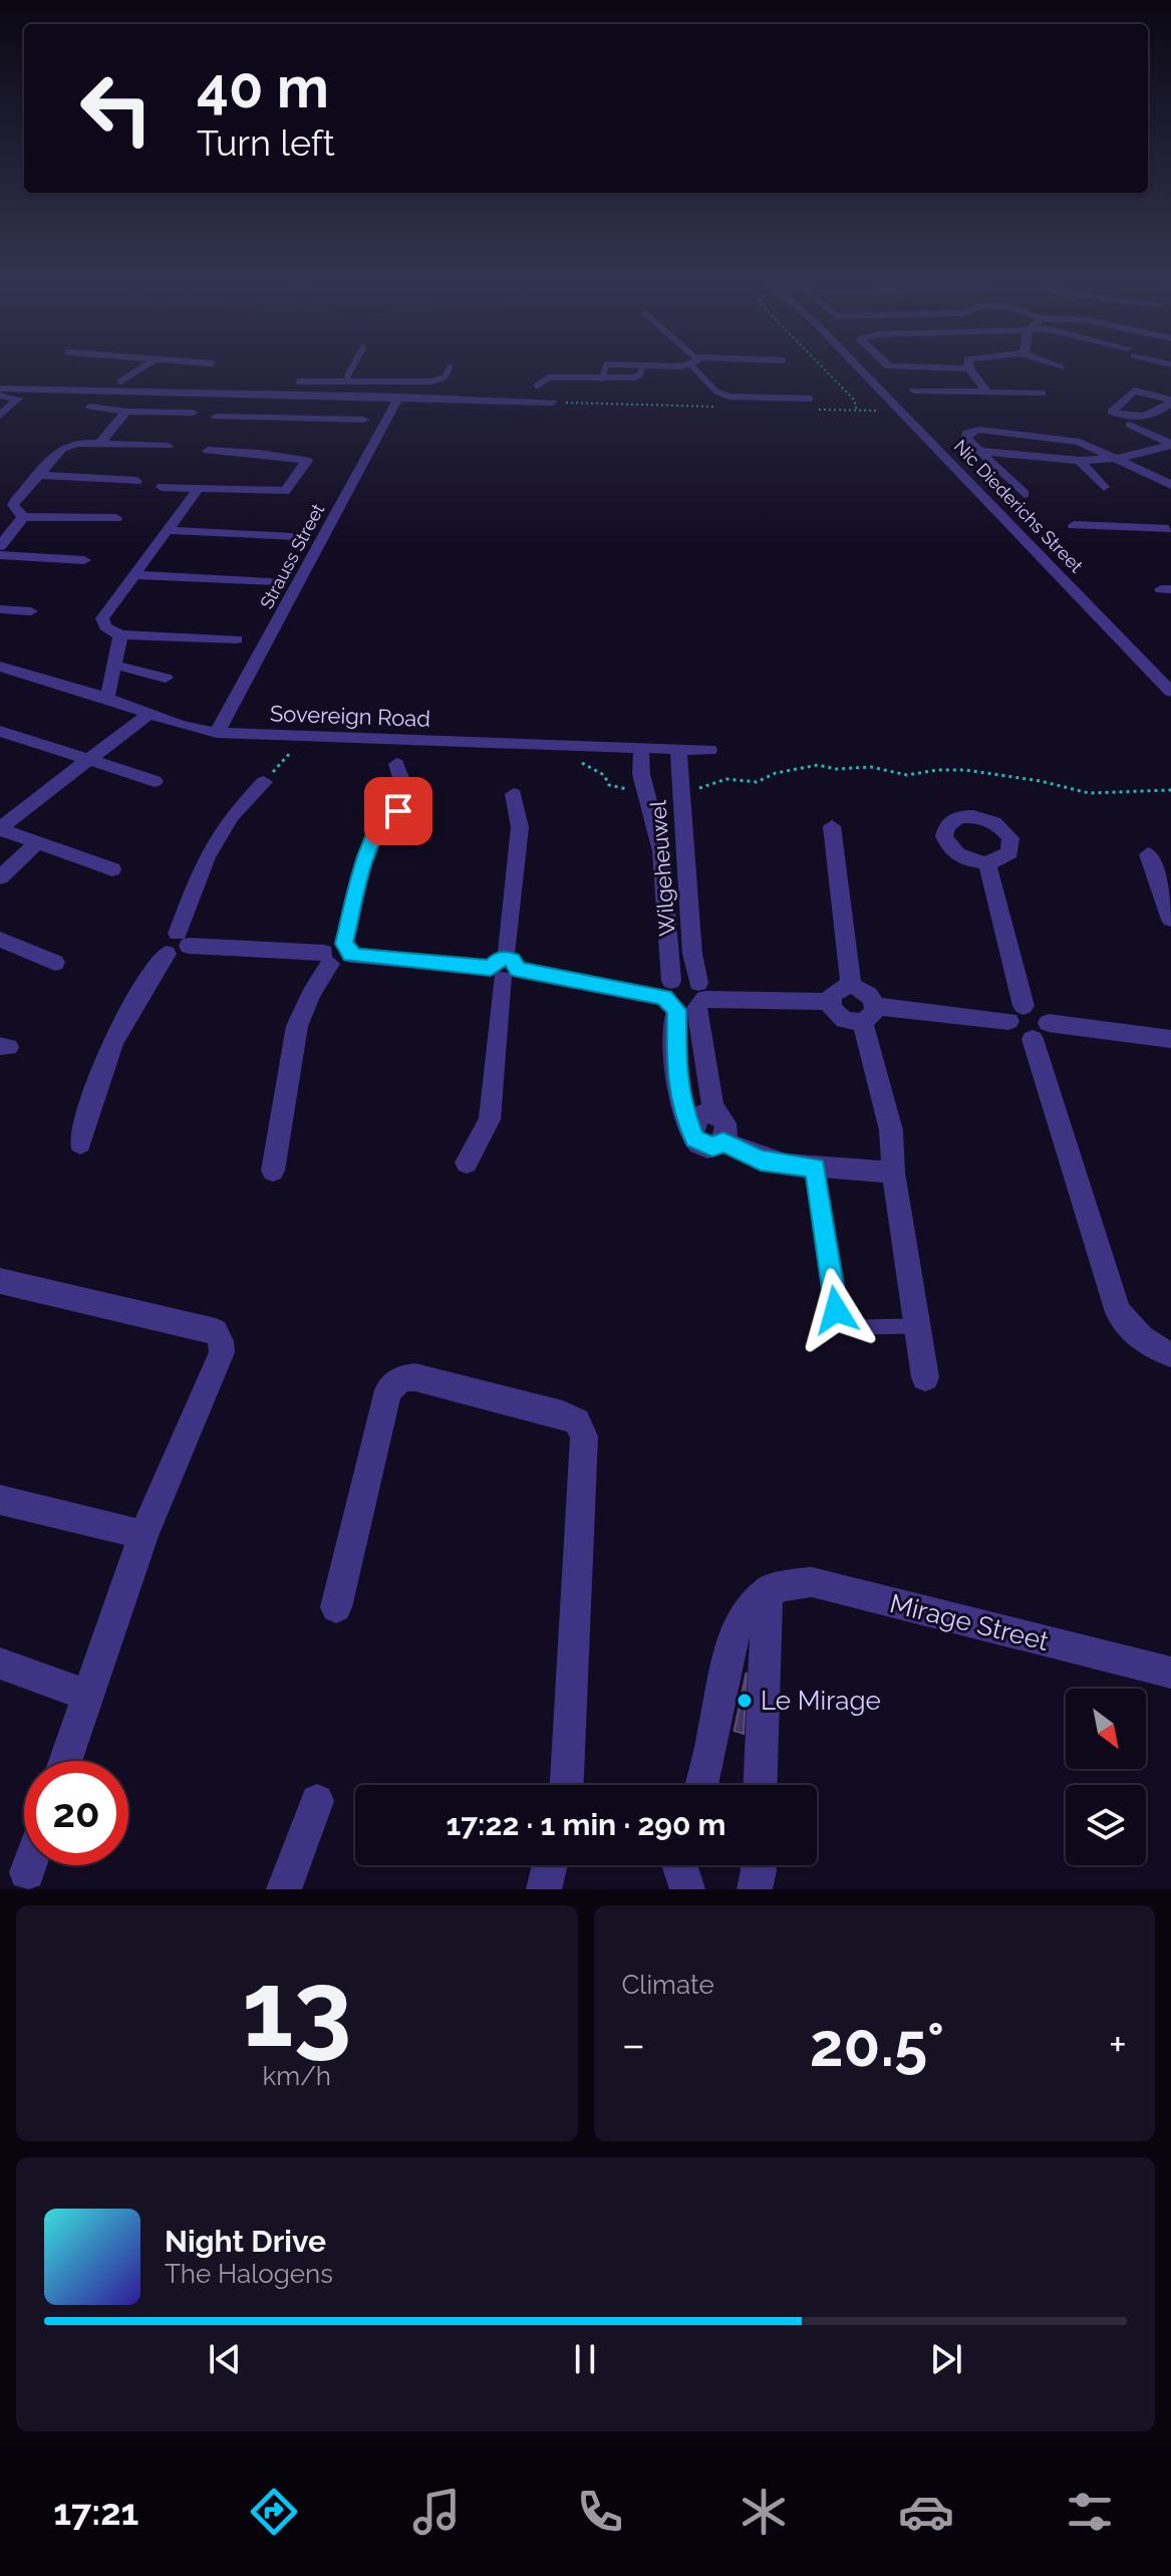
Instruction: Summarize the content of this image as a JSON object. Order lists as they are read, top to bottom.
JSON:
{
  "streets": {
    "street": [
      "Nic Diederichs Street",
      "Strauss Street",
      "Sovereign Road",
      "Wilgeheuwel",
      "Mirage Street"
    ]
  },
  "crossings": [
    ["Strauss Street", "Sovereign Road"],
    ["Sovereign Road", "Wilgeheuwel"]
  ],
  "places": ["Le Mirage"],
  "north": "bottom right",
  "page": {
    "turn": ["40 m", "Turn left"],
    "limit": "20",
    "trip": "17:22 · 1 min · 290 m",
    "tile": [
      ["13", "km/h"],
      "Climate"
    ],
    "heat": ["−", "20.5°", "+"],
    "song": ["Night Drive", "The Halogens"],
    "tabs": "17:21"
  }
}
